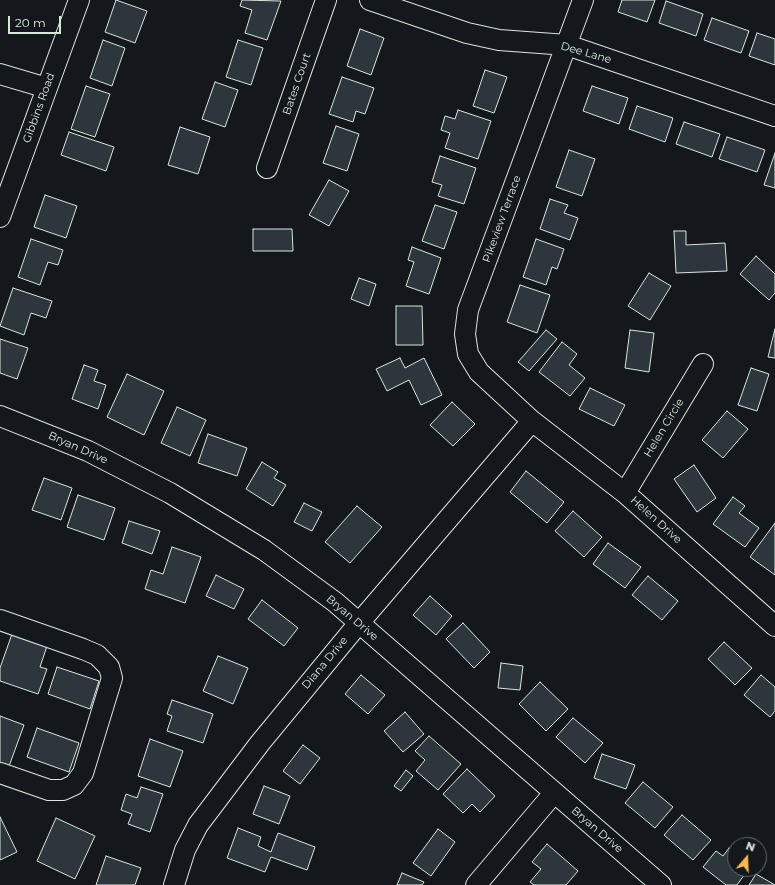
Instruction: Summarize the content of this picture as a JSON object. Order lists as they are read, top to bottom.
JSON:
{
  "streets": {
    "street": [
      "Dee Lane",
      "Bates Court",
      "Gibbins Road",
      "Pikeview Terrace",
      "Helen Circle",
      "Bryan Drive",
      "Helen Drive",
      "Diana Drive"
    ]
  },
  "crossings": [
    ["Dee Lane", "Pikeview Terrace"],
    ["Pikeview Terrace", "Helen Drive"],
    ["Pikeview Terrace", "Diana Drive"],
    ["Helen Circle", "Helen Drive"],
    ["Bryan Drive", "Diana Drive"],
    ["Helen Drive", "Diana Drive"]
  ],
  "scale_bar": "20 m",
  "north": "top"
}
